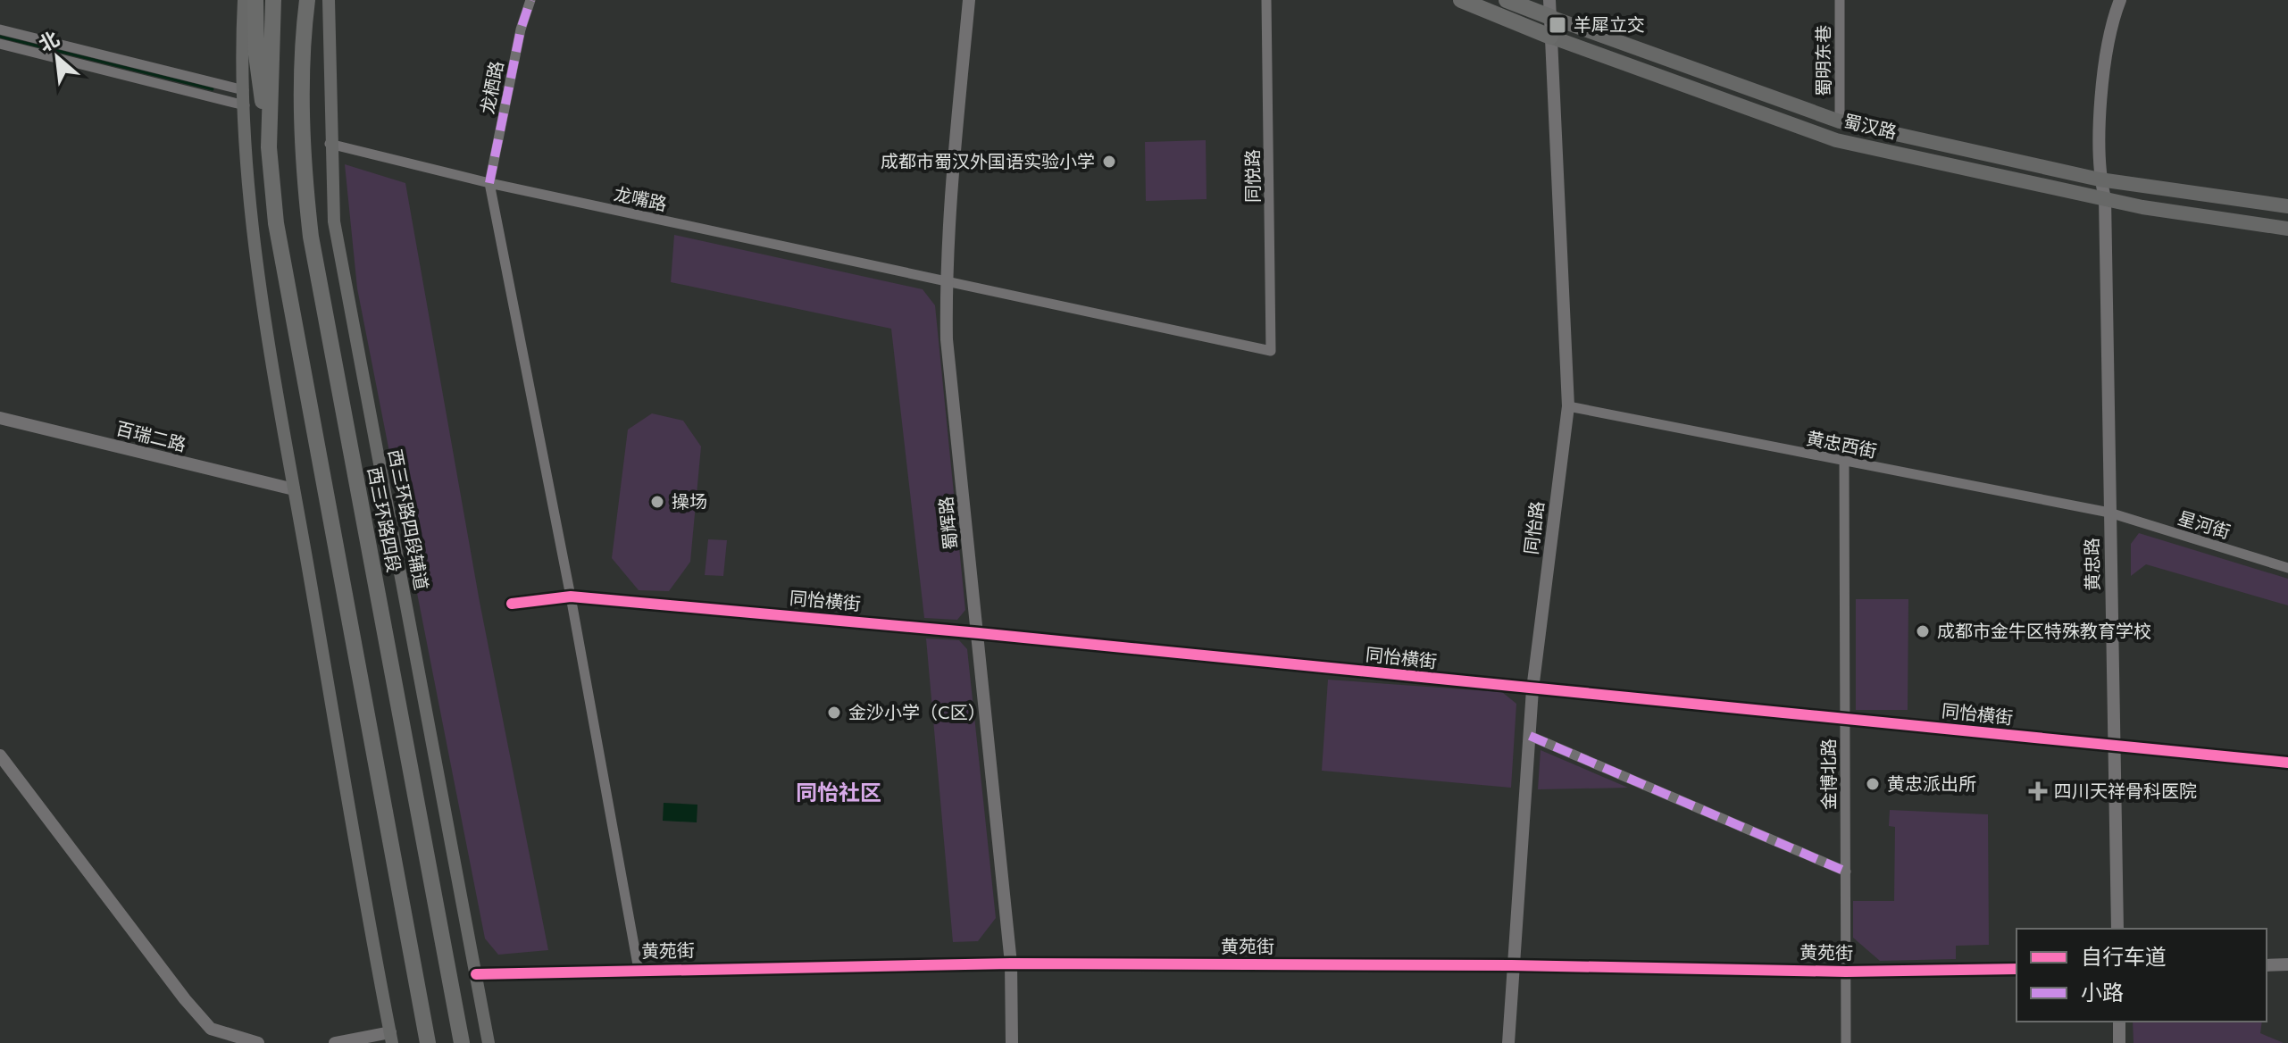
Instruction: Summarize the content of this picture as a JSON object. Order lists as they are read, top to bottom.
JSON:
{
  "streets": {
    "highway": ["蜀汉路", "西三环路四段"],
    "main road": ["西三环路四段辅道"],
    "street": [
      "蜀明东巷",
      "龙栖路",
      "同悦路",
      "龙嘴路",
      "百瑞二路",
      "黄忠西街",
      "蜀辉路",
      "星河街",
      "同怡路",
      "黄忠路",
      "同怡横街",
      "金博北路",
      "黄苑街"
    ]
  },
  "crossings": [
    ["蜀明东巷", "蜀汉路"],
    ["龙栖路", "龙嘴路"],
    ["蜀汉路", "同怡路"],
    ["蜀汉路", "黄忠路"],
    ["同悦路", "龙嘴路"],
    ["龙嘴路", "西三环路四段辅道"],
    ["龙嘴路", "蜀辉路"],
    ["黄忠西街", "星河街"],
    ["黄忠西街", "同怡路"],
    ["黄忠西街", "黄忠路"],
    ["黄忠西街", "金博北路"],
    ["西三环路四段辅道", "黄苑街"],
    ["蜀辉路", "同怡横街"],
    ["蜀辉路", "黄苑街"],
    ["星河街", "黄忠路"],
    ["同怡路", "同怡横街"],
    ["同怡路", "黄苑街"],
    ["黄忠路", "同怡横街"],
    ["同怡横街", "金博北路"],
    ["金博北路", "黄苑街"]
  ],
  "districts": ["同怡社区"],
  "places": {
    "transit": ["羊犀立交"],
    "other": [
      "成都市蜀汉外国语实验小学",
      "操场",
      "成都市金牛区特殊教育学校",
      "金沙小学（C区）",
      "黄忠派出所"
    ],
    "health": ["四川天祥骨科医院"]
  },
  "legend": ["自行车道", "小路"],
  "north": "top left"
}
